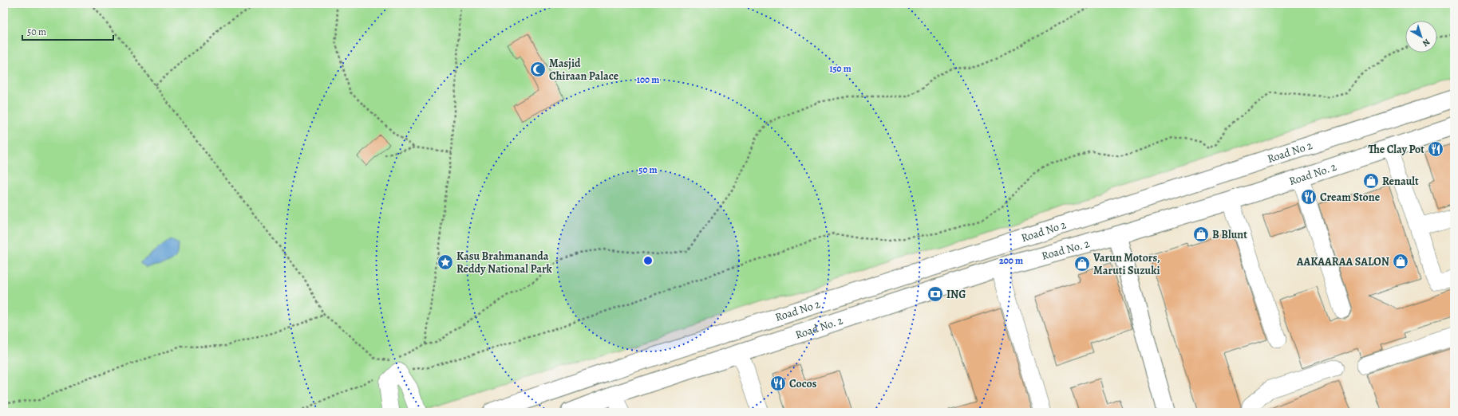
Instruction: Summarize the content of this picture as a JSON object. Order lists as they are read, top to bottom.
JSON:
{
  "streets": {
    "main road": ["Road No 2", "Road No. 2"]
  },
  "places": {
    "mosque": ["Masjid Chiraan Palace"],
    "restaurant": ["The Clay Pot", "Cream Stone", "Cocos"],
    "shop": [
      "Renault",
      "B Blunt",
      "AAKAARAA SALON",
      "Varun Motors, Maruti Suzuki"
    ],
    "place": ["Kasu Brahmananda Reddy National Park"],
    "bank": ["ING"]
  },
  "scale_bar": "50 m",
  "north": "bottom right",
  "rings": [
    "150 m",
    "100 m",
    "50 m",
    "200 m"
  ]
}
